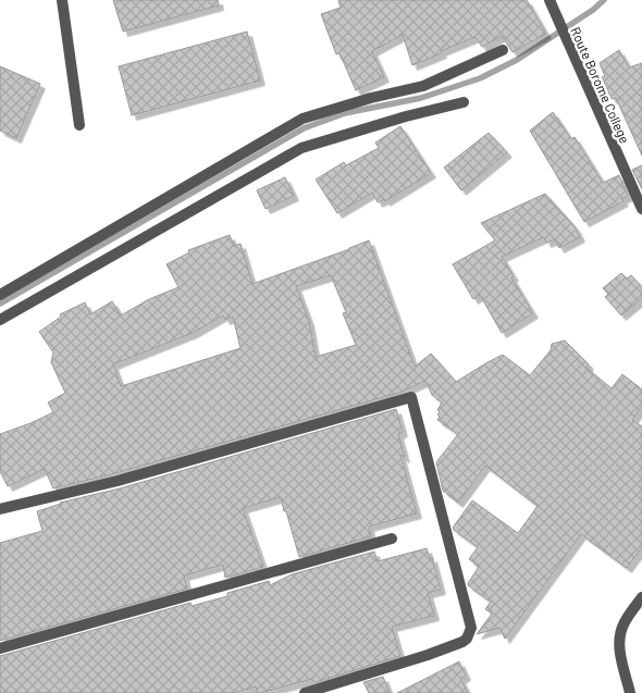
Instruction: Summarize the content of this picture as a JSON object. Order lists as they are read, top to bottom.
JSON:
{
  "streets": {
    "street": ["Route Borome College"]
  }
}
